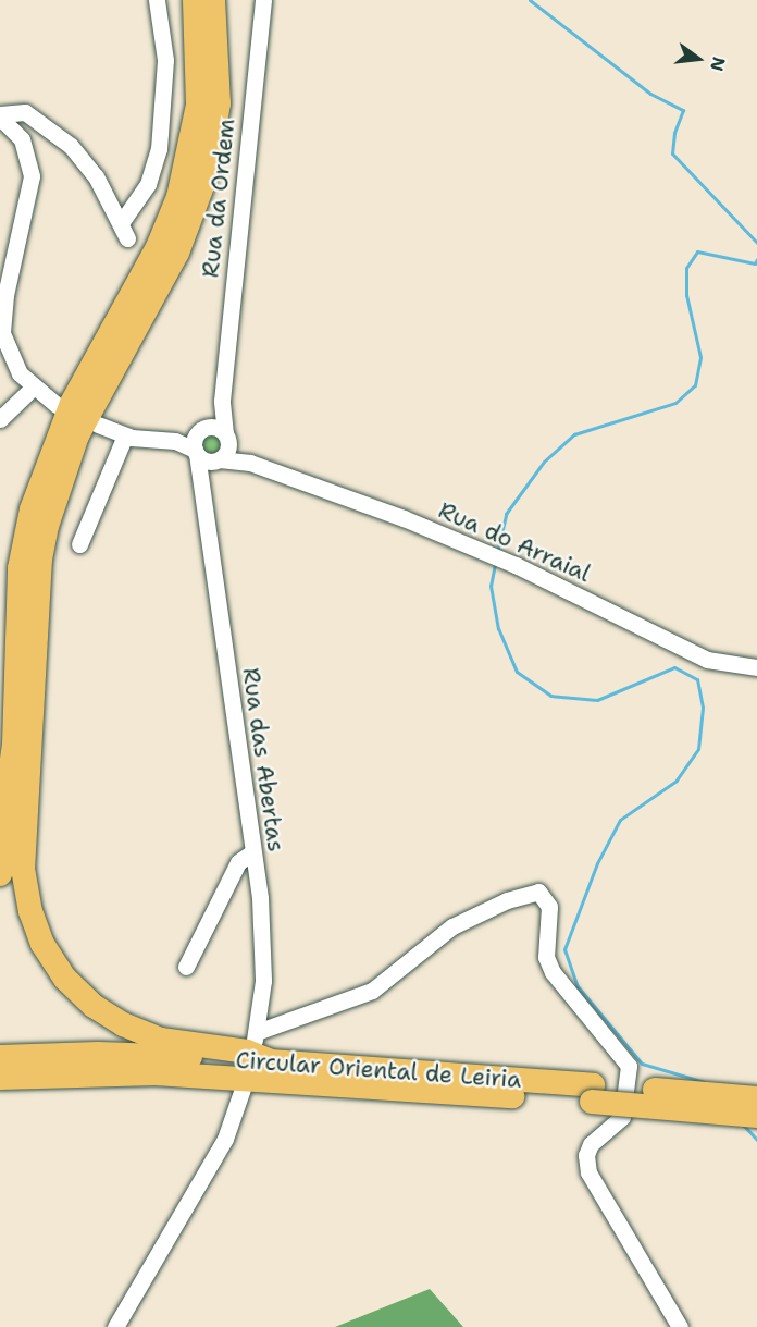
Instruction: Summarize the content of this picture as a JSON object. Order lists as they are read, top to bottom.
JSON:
{
  "streets": {
    "highway": ["Circular Oriental de Leiria"],
    "street": ["Rua da Ordem", "Rua do Arraial", "Rua das Abertas"]
  },
  "crossings": [
    ["Rua da Ordem", "Rua do Arraial"],
    ["Rua da Ordem", "Rua das Abertas"],
    ["Rua do Arraial", "Rua das Abertas"]
  ],
  "north": "right"
}
